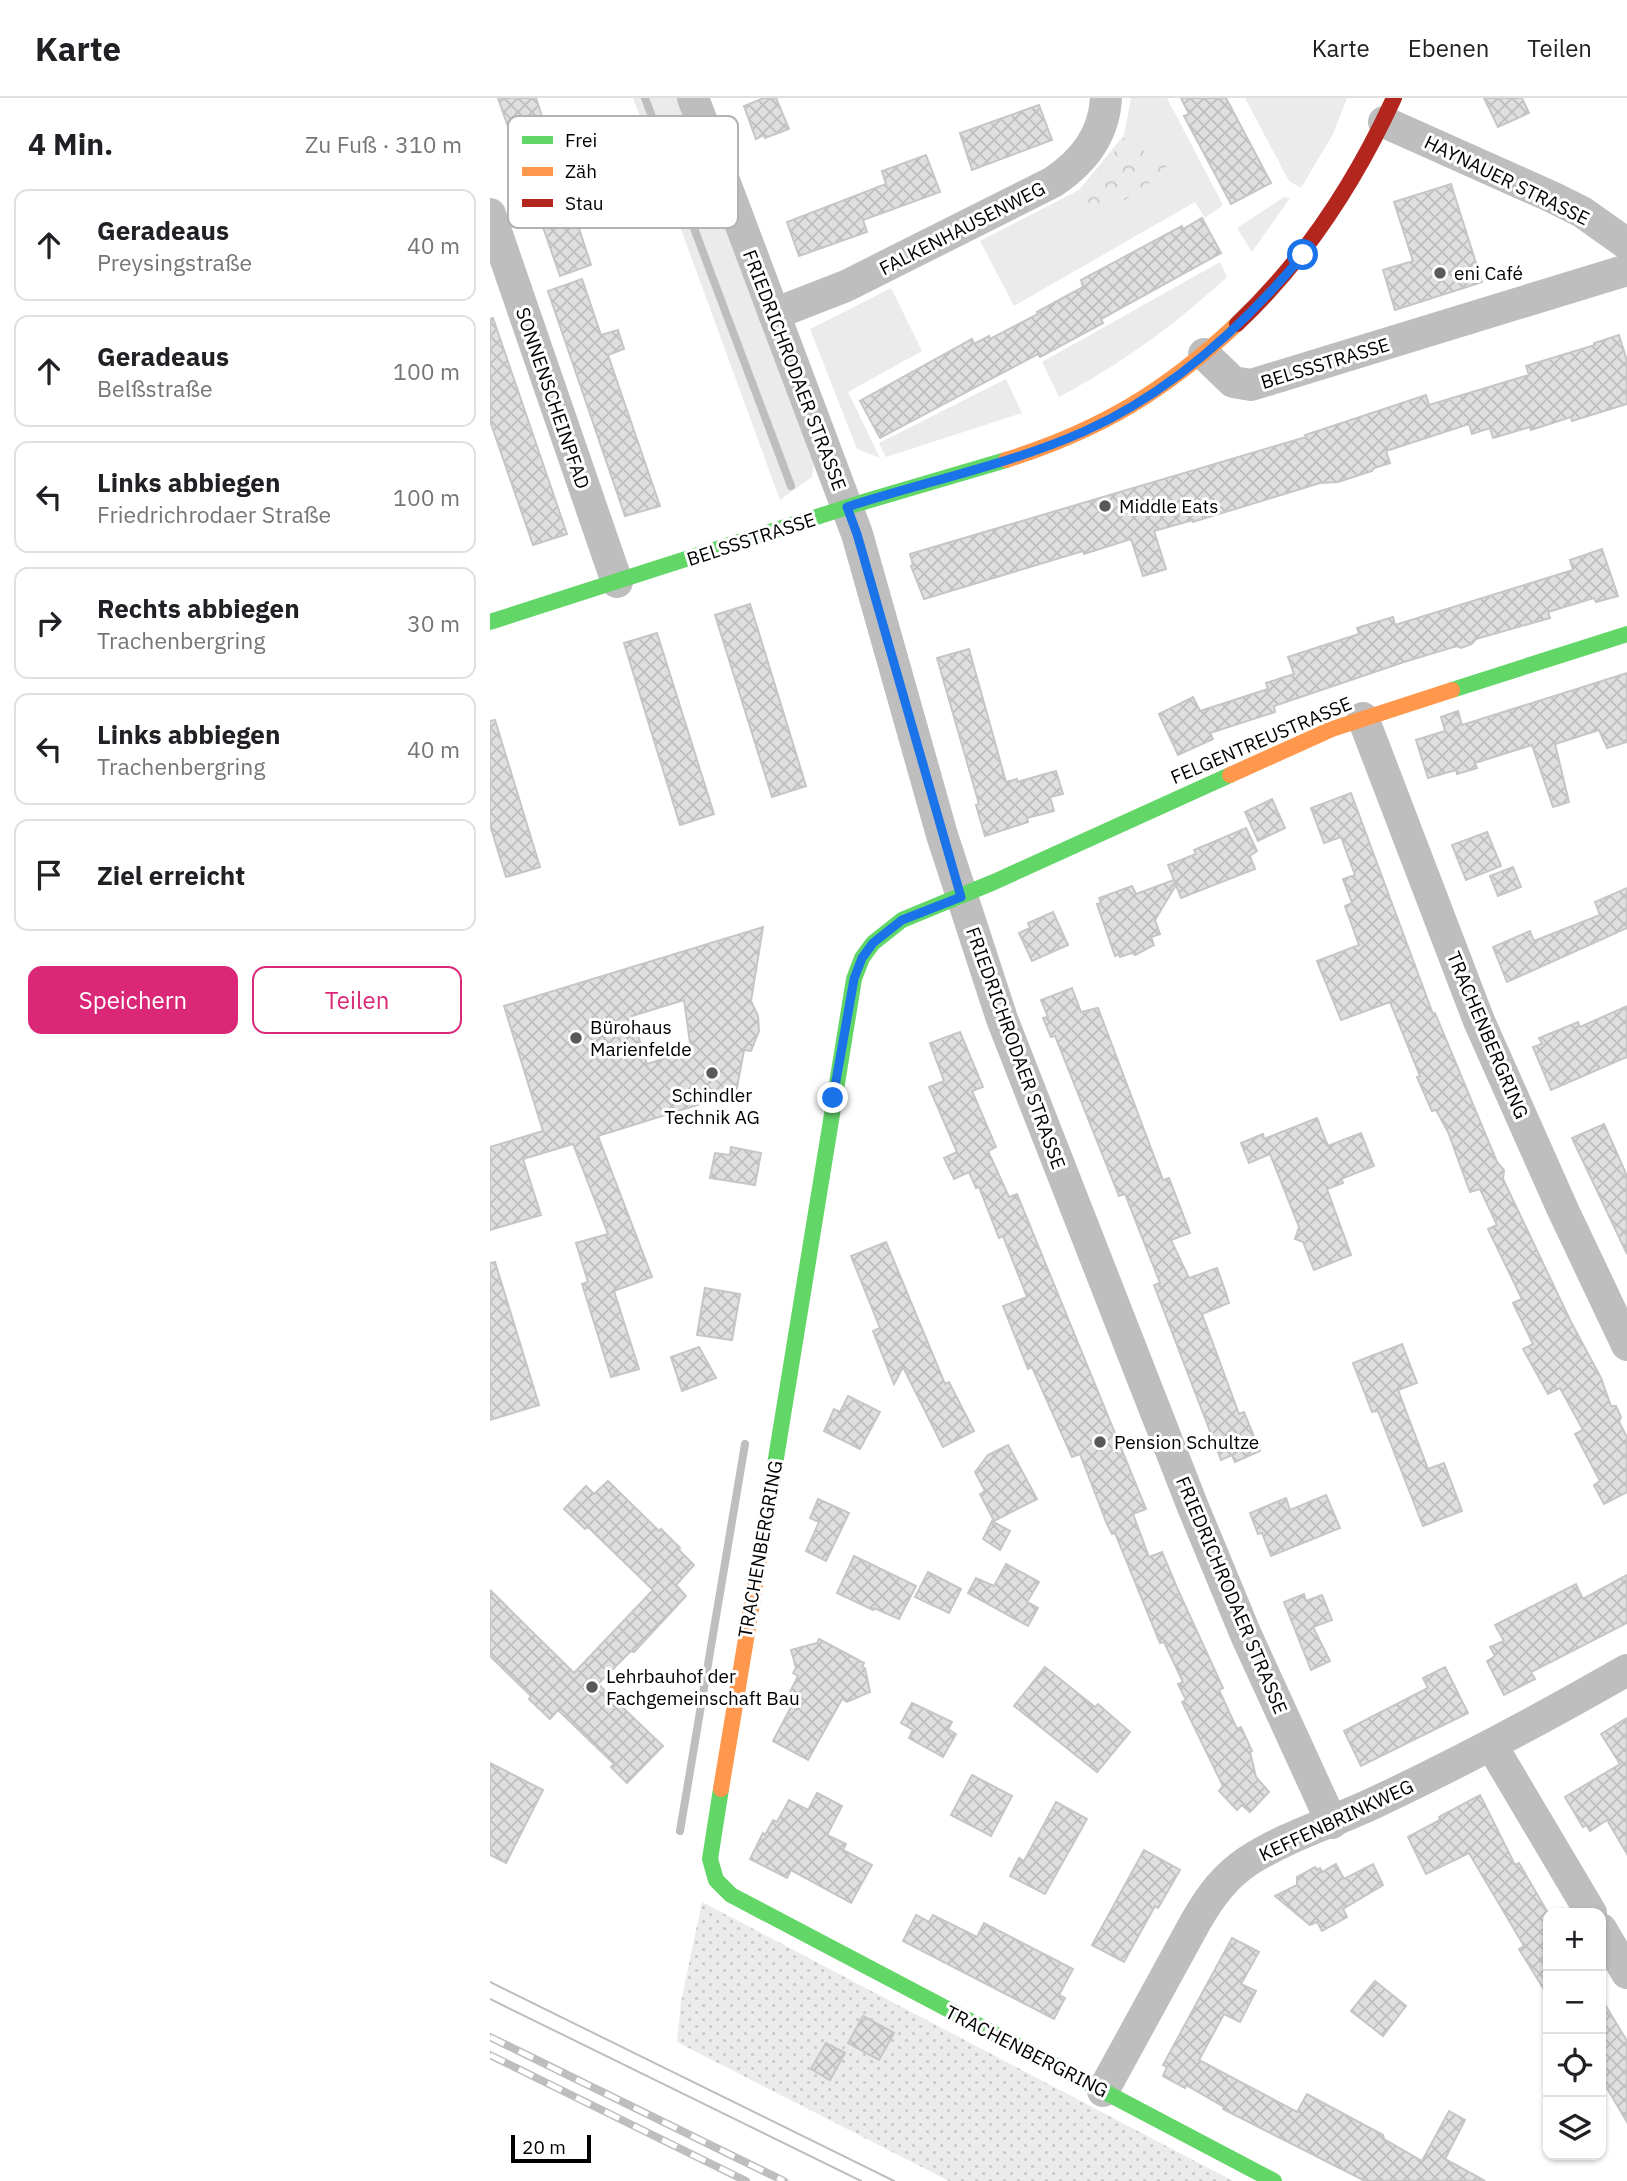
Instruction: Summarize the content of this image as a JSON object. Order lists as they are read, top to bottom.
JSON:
{
  "streets": {
    "street": [
      "HAYNAUER STRASSE",
      "FALKENHAUSENWEG",
      "BELSSSTRASSE",
      "FRIEDRICHRODAER STRASSE",
      "SONNENSCHEINPFAD",
      "FELGENTREUSTRASSE",
      "TRACHENBERGRING",
      "KEFFENBRINKWEG"
    ]
  },
  "crossings": [
    ["FALKENHAUSENWEG", "FRIEDRICHRODAER STRASSE"],
    ["BELSSSTRASSE", "FRIEDRICHRODAER STRASSE"],
    ["BELSSSTRASSE", "SONNENSCHEINPFAD"],
    ["FRIEDRICHRODAER STRASSE", "FELGENTREUSTRASSE"],
    ["FRIEDRICHRODAER STRASSE", "TRACHENBERGRING"],
    ["FRIEDRICHRODAER STRASSE", "KEFFENBRINKWEG"],
    ["FELGENTREUSTRASSE", "TRACHENBERGRING"],
    ["TRACHENBERGRING", "KEFFENBRINKWEG"]
  ],
  "places": [
    "eni Café",
    "Middle Eats",
    "Bürohaus Marienfelde",
    "Schindler Technik AG",
    "Pension Schultze",
    "Lehrbauhof der Fachgemeinschaft Bau"
  ],
  "legend": ["Frei", "Zäh", "Stau"],
  "scale_bar": "20 m",
  "page": {
    "header": "Karte",
    "nav": ["Karte", "Ebenen", "Teilen"],
    "heading": ["4 Min.", "Zu Fuß · 310 m"],
    "list": [
      ["Geradeaus", "Preysingstraße", "40 m"],
      ["Geradeaus", "Belßstraße", "100 m"],
      ["Links abbiegen", "Friedrichrodaer Straße", "100 m"],
      ["Rechts abbiegen", "Trachenbergring", "30 m"],
      ["Links abbiegen", "Trachenbergring", "40 m"],
      "Ziel erreicht"
    ],
    "buttons": ["Speichern", "Teilen"],
    "map_buttons": ["+", "−"],
    "scale": "20 m"
  }
}
